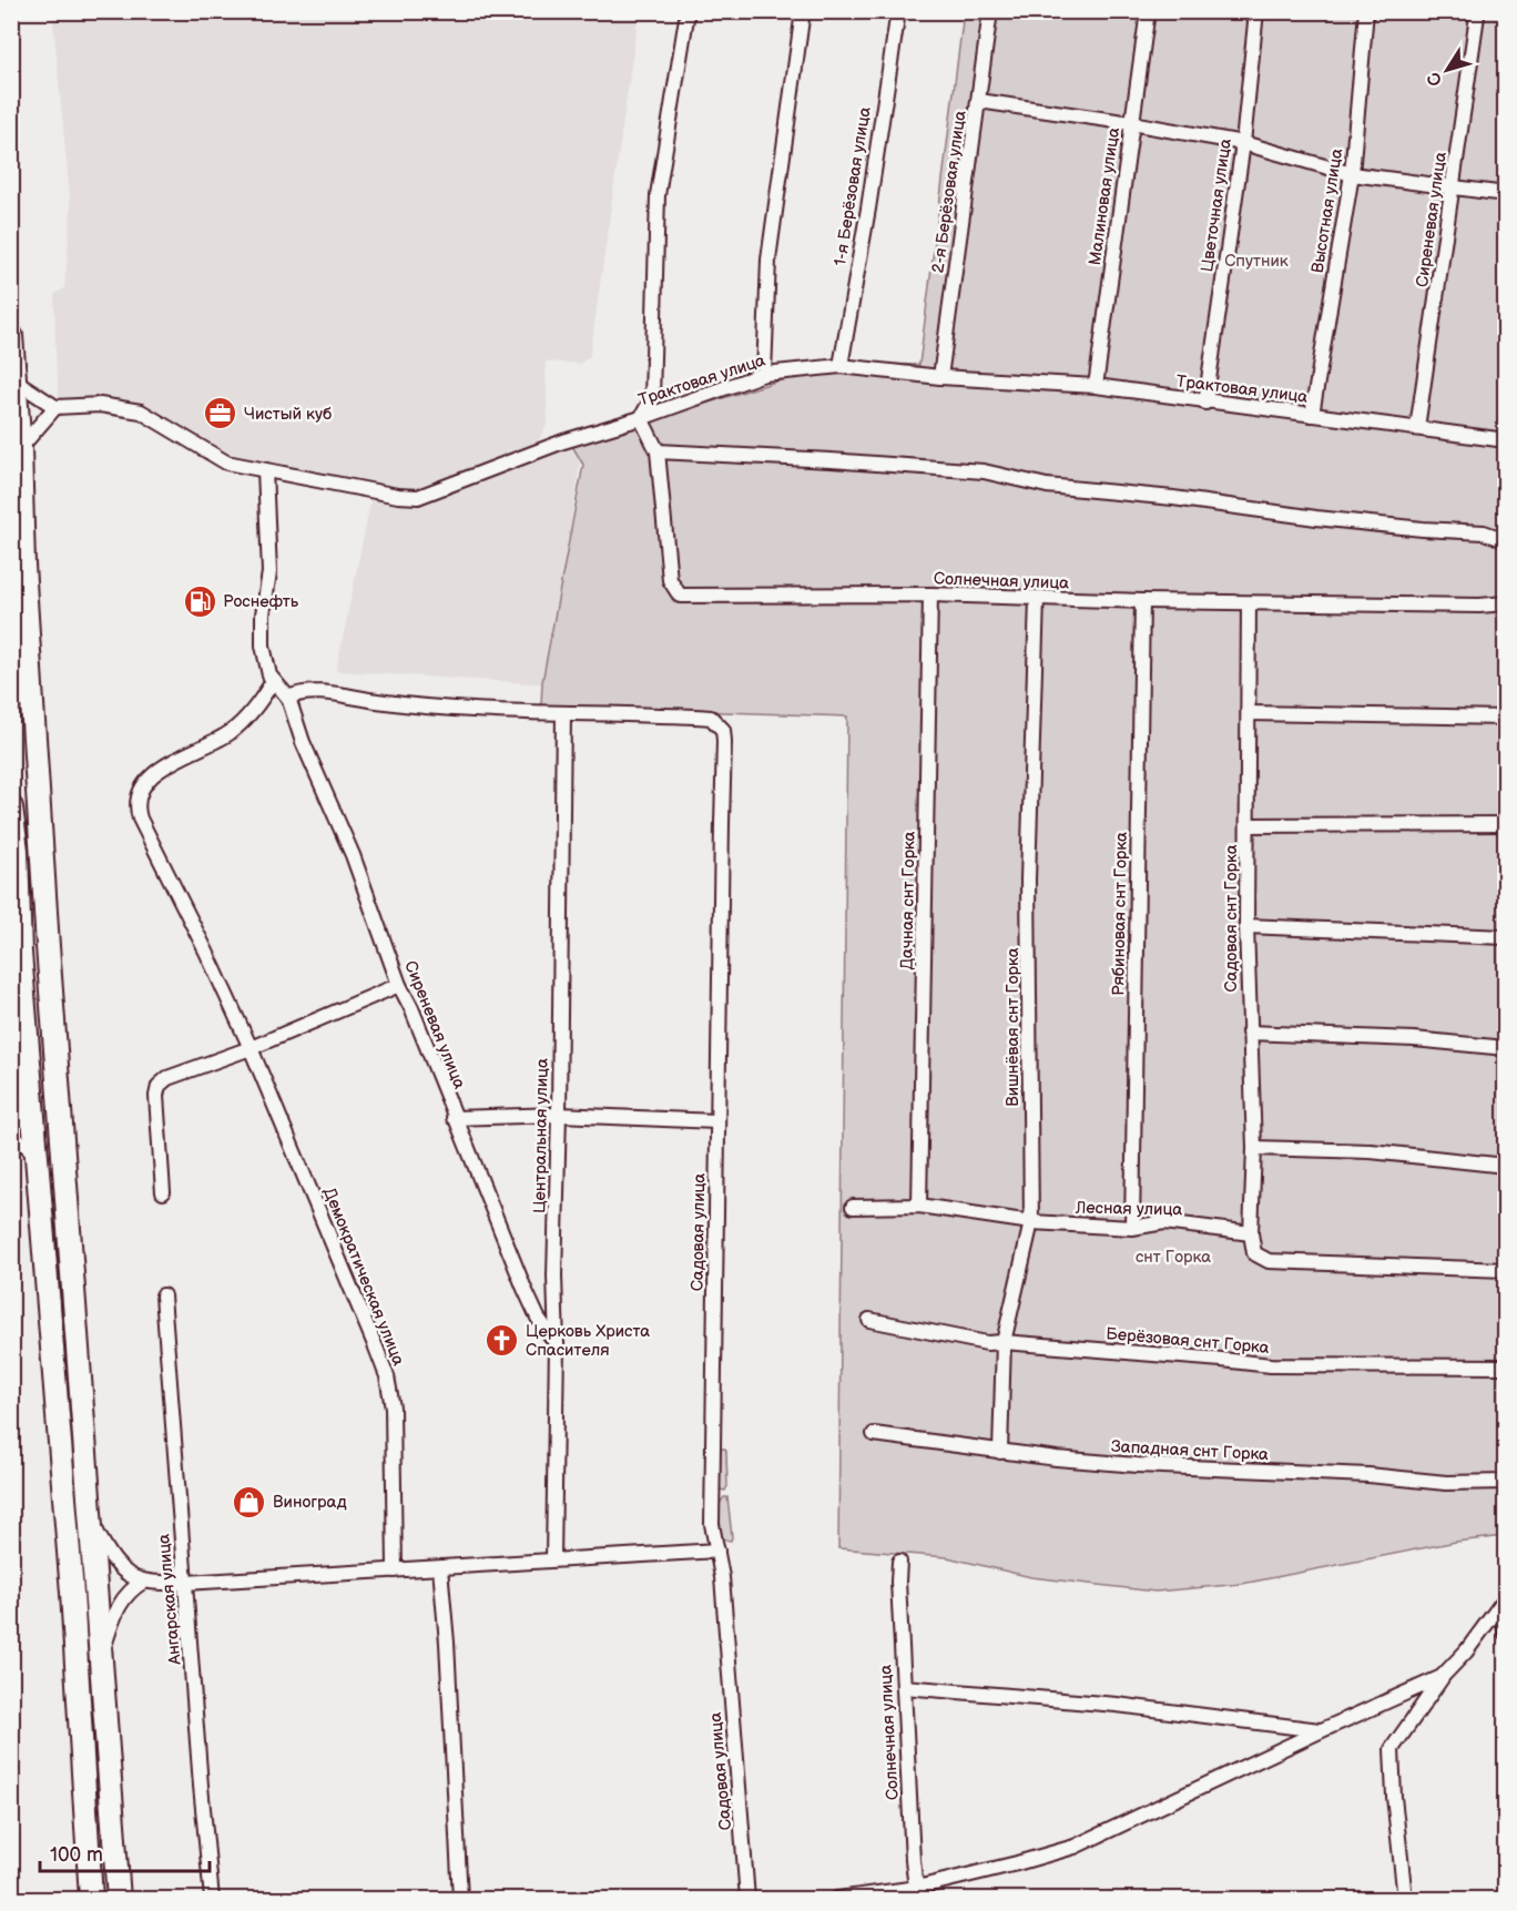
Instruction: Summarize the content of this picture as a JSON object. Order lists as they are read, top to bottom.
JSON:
{
  "streets": {
    "street": [
      "1-я Берёзовая улица",
      "2-я Берёзовая улица",
      "Малиновая улица",
      "Цветочная улица",
      "Высотная улица",
      "Сиреневая улица",
      "Трактовая улица",
      "Солнечная улица",
      "Дачная снт Горка",
      "Рябиновая снт Горка",
      "Садовая снт Горка",
      "Вишнёвая снт Горка",
      "Центральная улица",
      "Лесная улица",
      "Садовая улица",
      "Демократическая улица",
      "Берёзовая снт Горка",
      "Западная снт Горка",
      "Ангарская улица"
    ]
  },
  "crossings": [
    ["1-я Берёзовая улица", "Трактовая улица"],
    ["2-я Берёзовая улица", "Трактовая улица"],
    ["Малиновая улица", "Трактовая улица"],
    ["Цветочная улица", "Трактовая улица"],
    ["Высотная улица", "Трактовая улица"],
    ["Сиреневая улица", "Трактовая улица"],
    ["Сиреневая улица", "Центральная улица"],
    ["Сиреневая улица", "Садовая улица"],
    ["Сиреневая улица", "Демократическая улица"],
    ["Трактовая улица", "Солнечная улица"],
    ["Солнечная улица", "Дачная снт Горка"],
    ["Солнечная улица", "Рябиновая снт Горка"],
    ["Солнечная улица", "Садовая снт Горка"],
    ["Солнечная улица", "Вишнёвая снт Горка"],
    ["Дачная снт Горка", "Лесная улица"],
    ["Рябиновая снт Горка", "Лесная улица"],
    ["Садовая снт Горка", "Лесная улица"],
    ["Вишнёвая снт Горка", "Лесная улица"],
    ["Вишнёвая снт Горка", "Берёзовая снт Горка"],
    ["Вишнёвая снт Горка", "Западная снт Горка"],
    ["Центральная улица", "Садовая улица"]
  ],
  "parks": ["Спутник", "снт Горка"],
  "places": {
    "office": ["Чистый куб"],
    "fuel station": ["Роснефть"],
    "church": ["Церковь Христа Спасителя"],
    "shop": ["Виноград"]
  },
  "scale_bar": "100 m",
  "north": "bottom left"
}
